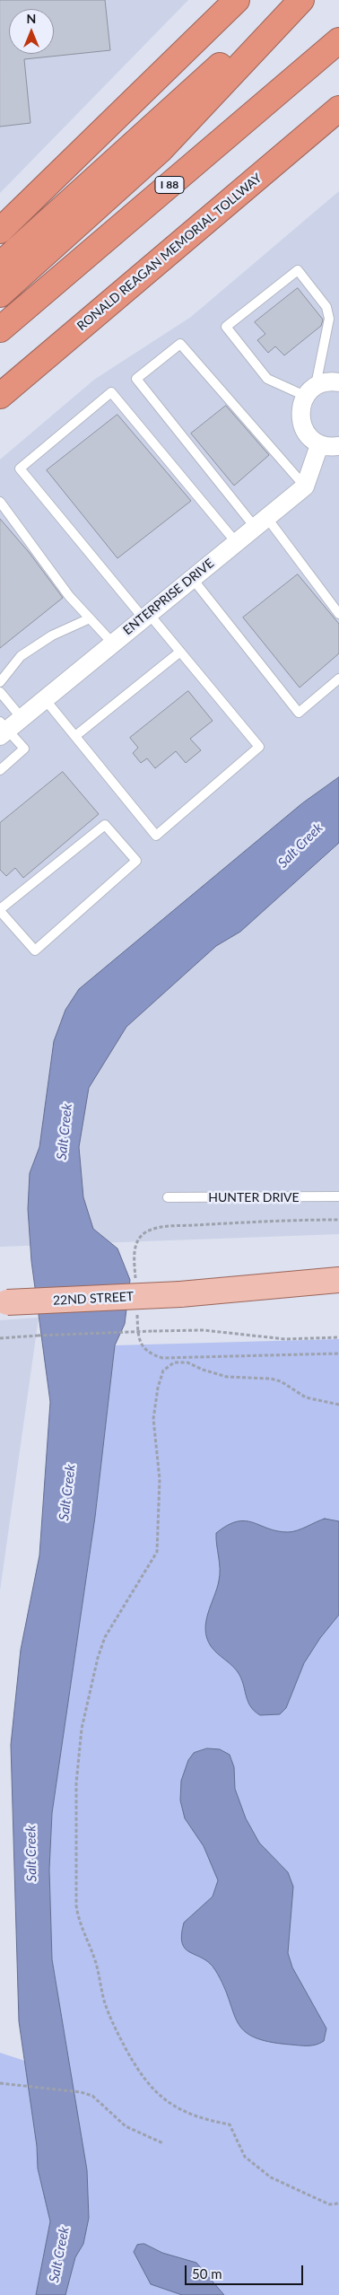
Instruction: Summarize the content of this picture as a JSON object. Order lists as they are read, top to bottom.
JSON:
{
  "streets": {
    "highway": ["I 88", "RONALD REAGAN MEMORIAL TOLLWAY"],
    "main road": ["22ND STREET"],
    "street": ["ENTERPRISE DRIVE"],
    "lane": ["HUNTER DRIVE"]
  },
  "water": ["Salt Creek"],
  "scale_bar": "50 m",
  "north": "top"
}
